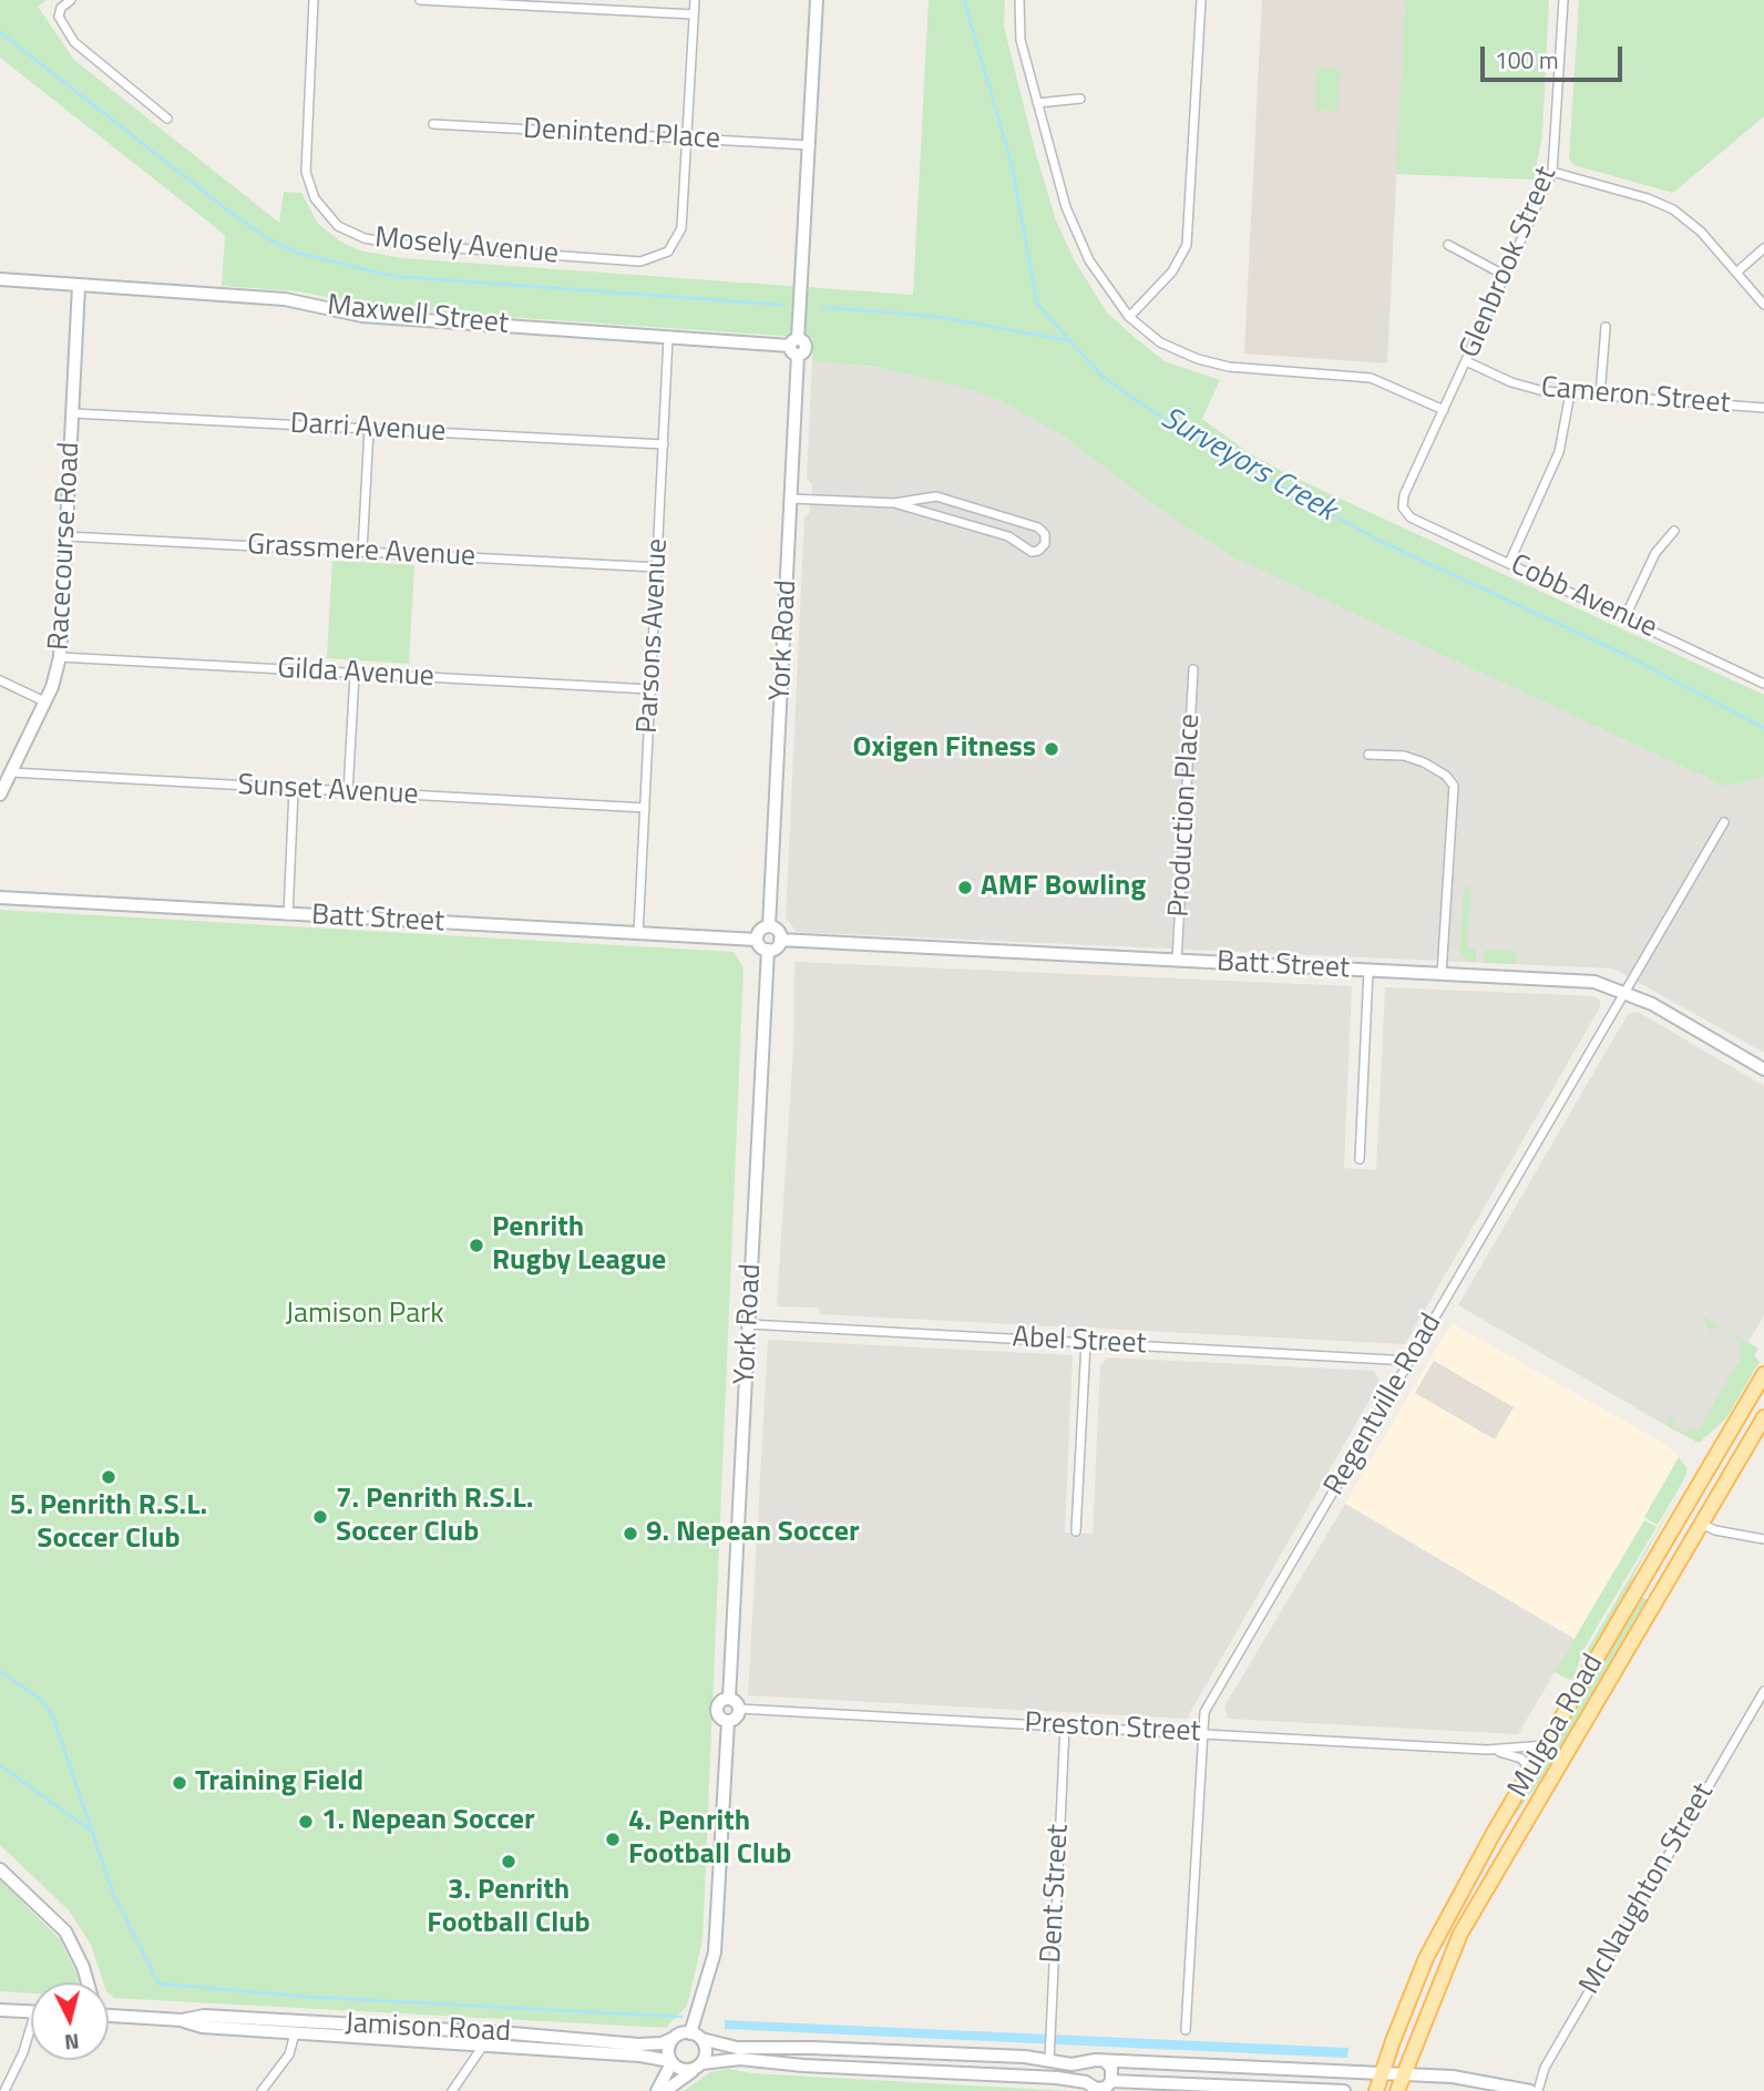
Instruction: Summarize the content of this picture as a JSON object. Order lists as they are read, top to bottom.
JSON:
{
  "streets": {
    "main road": ["Mulgoa Road"],
    "street": [
      "Denintend Place",
      "Mosely Avenue",
      "Glenbrook Street",
      "Maxwell Street",
      "Cameron Street",
      "Darri Avenue",
      "Racecourse Road",
      "Grassmere Avenue",
      "Cobb Avenue",
      "Parsons Avenue",
      "York Road",
      "Gilda Avenue",
      "Sunset Avenue",
      "Production Place",
      "Batt Street",
      "Abel Street",
      "Regentville Road",
      "Preston Street",
      "McNaughton Street",
      "Dent Street",
      "Jamison Road"
    ]
  },
  "crossings": [
    ["Denintend Place", "Mosely Avenue"],
    ["Denintend Place", "York Road"],
    ["Glenbrook Street", "Cameron Street"],
    ["Glenbrook Street", "Cobb Avenue"],
    ["Maxwell Street", "Racecourse Road"],
    ["Maxwell Street", "Parsons Avenue"],
    ["Maxwell Street", "York Road"],
    ["Darri Avenue", "Racecourse Road"],
    ["Darri Avenue", "Parsons Avenue"],
    ["Racecourse Road", "Grassmere Avenue"],
    ["Racecourse Road", "Gilda Avenue"],
    ["Racecourse Road", "Sunset Avenue"],
    ["Grassmere Avenue", "Parsons Avenue"],
    ["Parsons Avenue", "Gilda Avenue"],
    ["Parsons Avenue", "Sunset Avenue"],
    ["Parsons Avenue", "Batt Street"],
    ["York Road", "Batt Street"],
    ["York Road", "Abel Street"],
    ["York Road", "Preston Street"],
    ["York Road", "Jamison Road"],
    ["Production Place", "Batt Street"],
    ["Batt Street", "Regentville Road"],
    ["Abel Street", "Regentville Road"],
    ["Regentville Road", "Preston Street"],
    ["Mulgoa Road", "Preston Street"],
    ["Preston Street", "Dent Street"]
  ],
  "water": ["Surveyors Creek"],
  "parks": ["Jamison Park"],
  "places": [
    "Oxigen Fitness",
    "AMF Bowling",
    "Penrith Rugby League",
    "5. Penrith R.S.L. Soccer Club",
    "7. Penrith R.S.L. Soccer Club",
    "9. Nepean Soccer",
    "Training Field",
    "1. Nepean Soccer",
    "4. Penrith Football Club",
    "3. Penrith Football Club"
  ],
  "scale_bar": "100 m",
  "north": "bottom"
}
